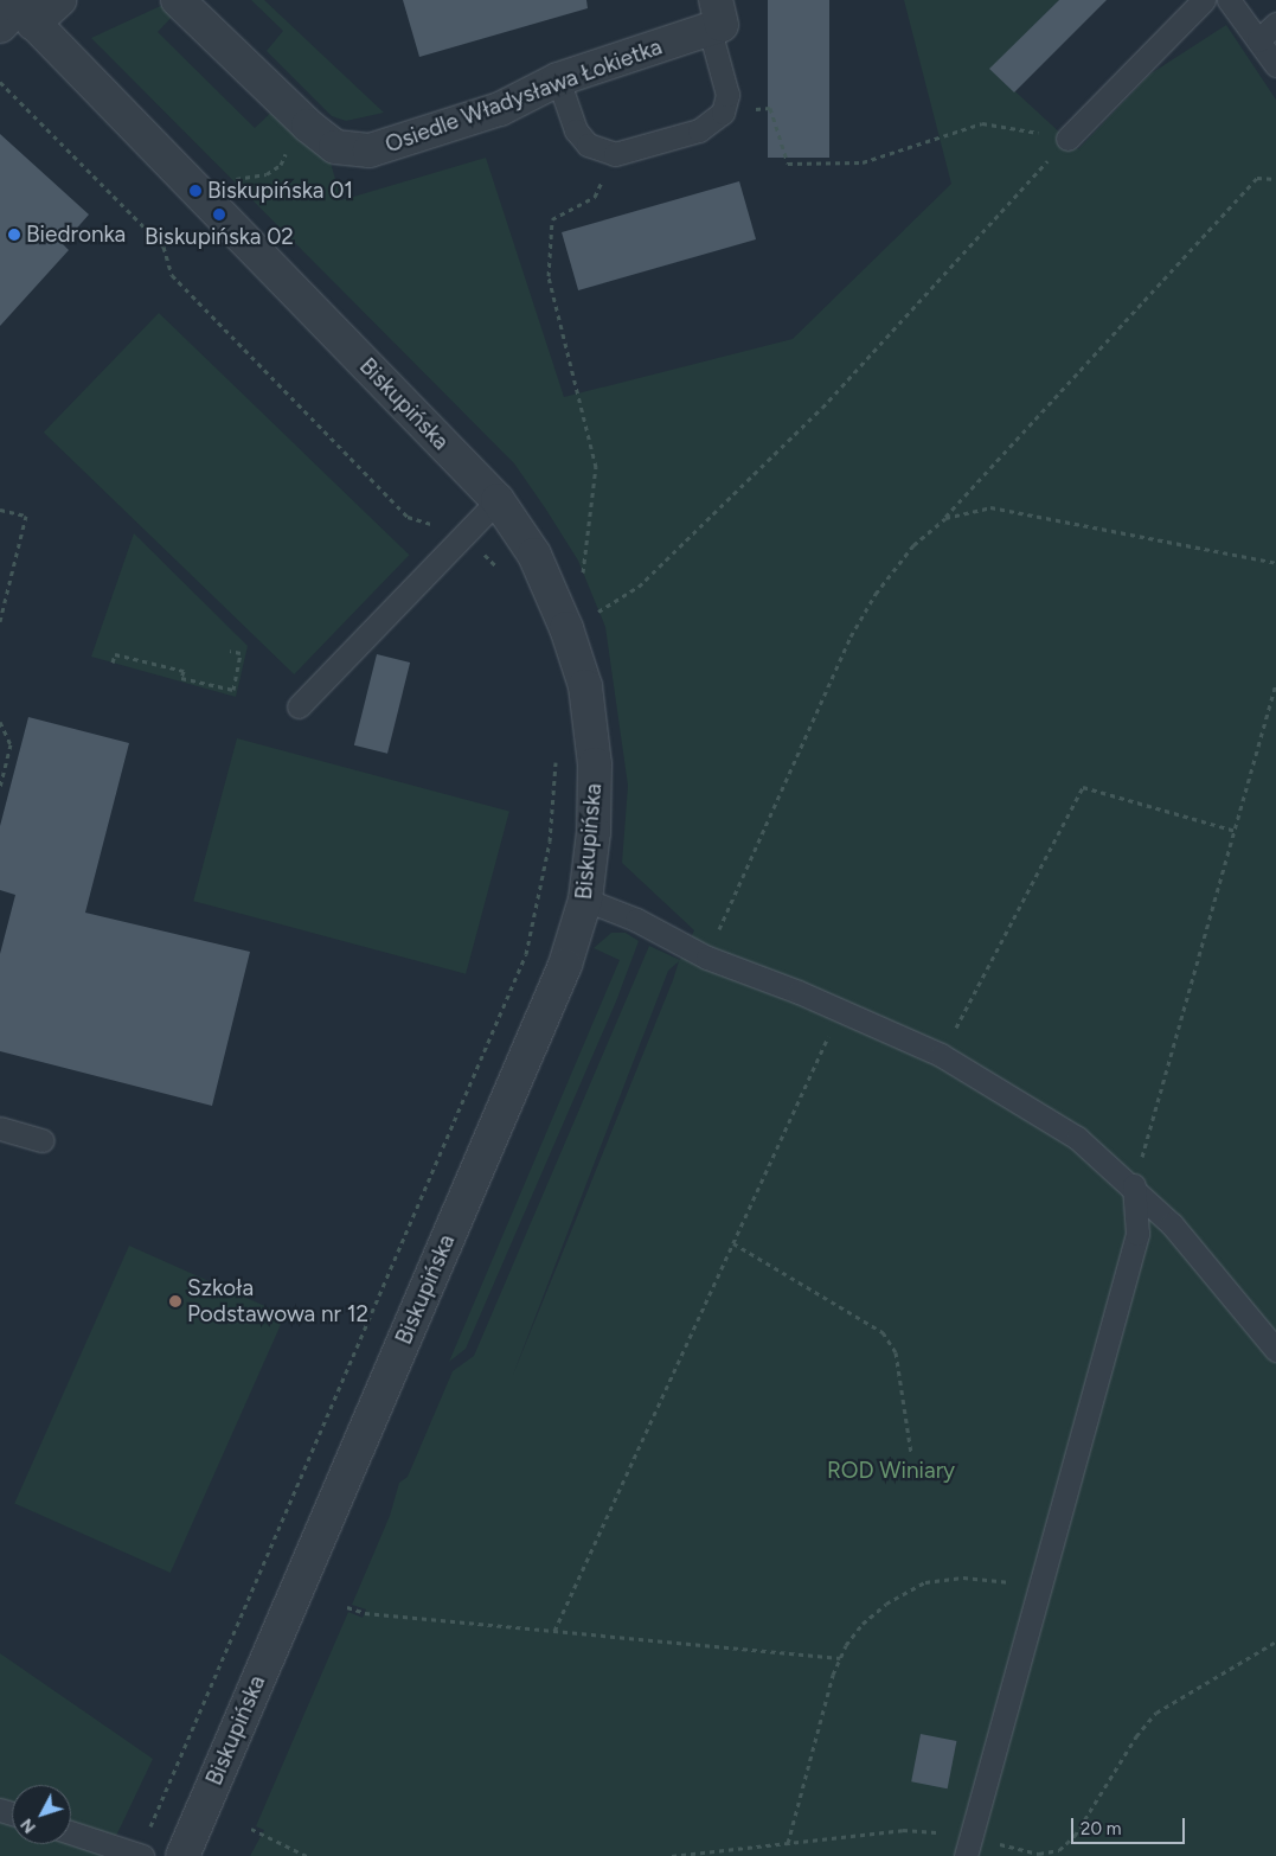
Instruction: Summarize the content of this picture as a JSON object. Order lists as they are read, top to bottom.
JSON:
{
  "streets": {
    "street": ["Osiedle Władysława Łokietka", "Biskupińska"]
  },
  "parks": ["ROD Winiary"],
  "places": [
    "Biskupińska 01",
    "Biskupińska 02",
    "Biedronka",
    "Szkoła Podstawowa nr 12"
  ],
  "scale_bar": "20 m",
  "north": "bottom left"
}
